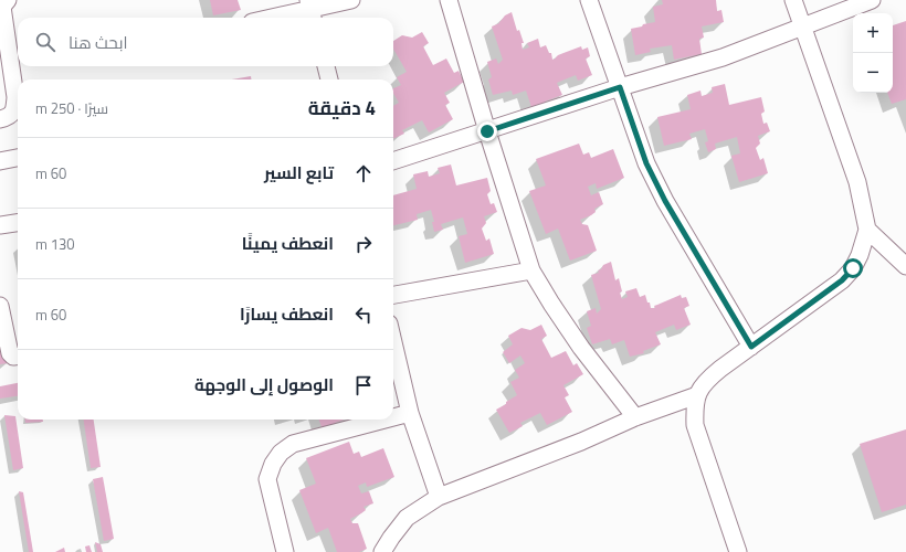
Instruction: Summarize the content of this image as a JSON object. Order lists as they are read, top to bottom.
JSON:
{
  "page": {
    "map_buttons": ["+", "−"],
    "search": "ابحث هنا",
    "heading": ["4 دقيقة", "سيرًا · 250 m"],
    "list": [
      ["تابع السير", "60 m"],
      ["انعطف يمينًا", "130 m"],
      ["انعطف يسارًا", "60 m"],
      "الوصول إلى الوجهة"
    ]
  }
}
